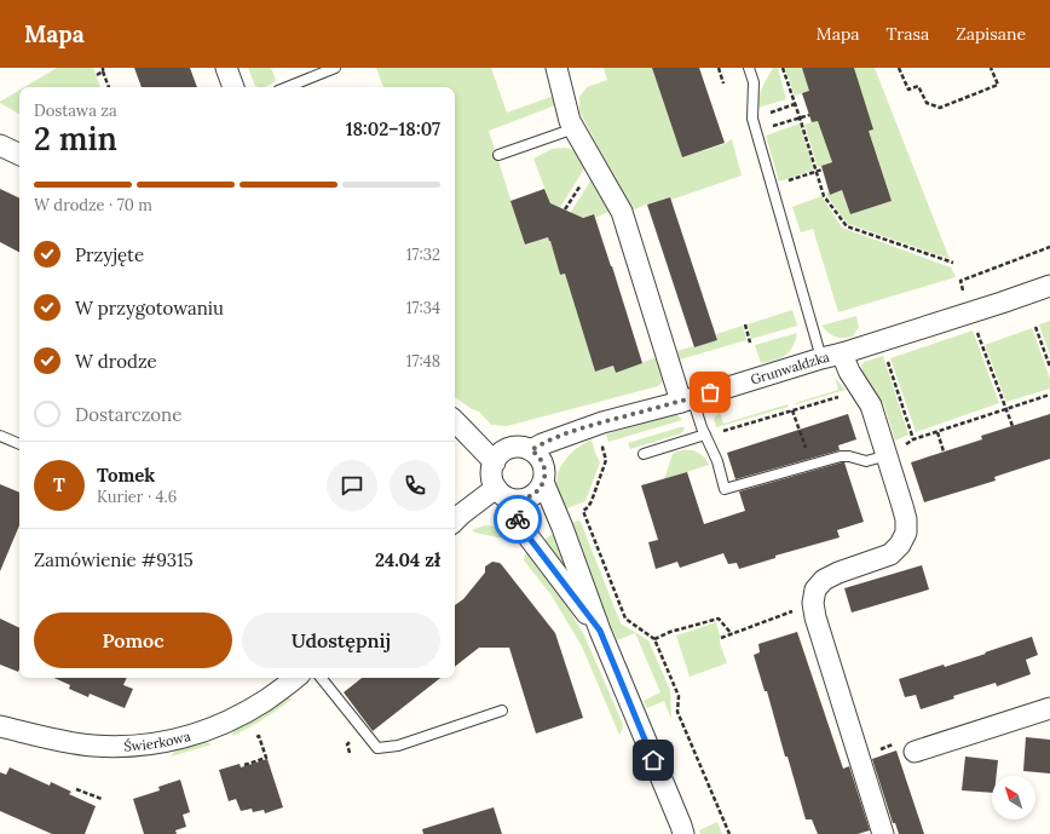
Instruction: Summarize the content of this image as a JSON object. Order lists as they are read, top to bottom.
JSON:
{
  "streets": {
    "street": ["Grunwaldzka", "Świerkowa"]
  },
  "north": "top left",
  "page": {
    "header": "Mapa",
    "nav": ["Mapa", "Trasa", "Zapisane"],
    "heading": ["2 min", "Dostawa za", "18:02–18:07"],
    "panel": [
      "Tomek",
      "Kurier · 4.6",
      "Zamówienie #9315",
      "24.04 zł"
    ],
    "bar": "W drodze · 70 m",
    "list": [
      ["Przyjęte", "17:32"],
      ["W przygotowaniu", "17:34"],
      ["W drodze", "17:48"],
      "Dostarczone"
    ],
    "round": "T",
    "buttons": ["Pomoc", "Udostępnij"]
  }
}
